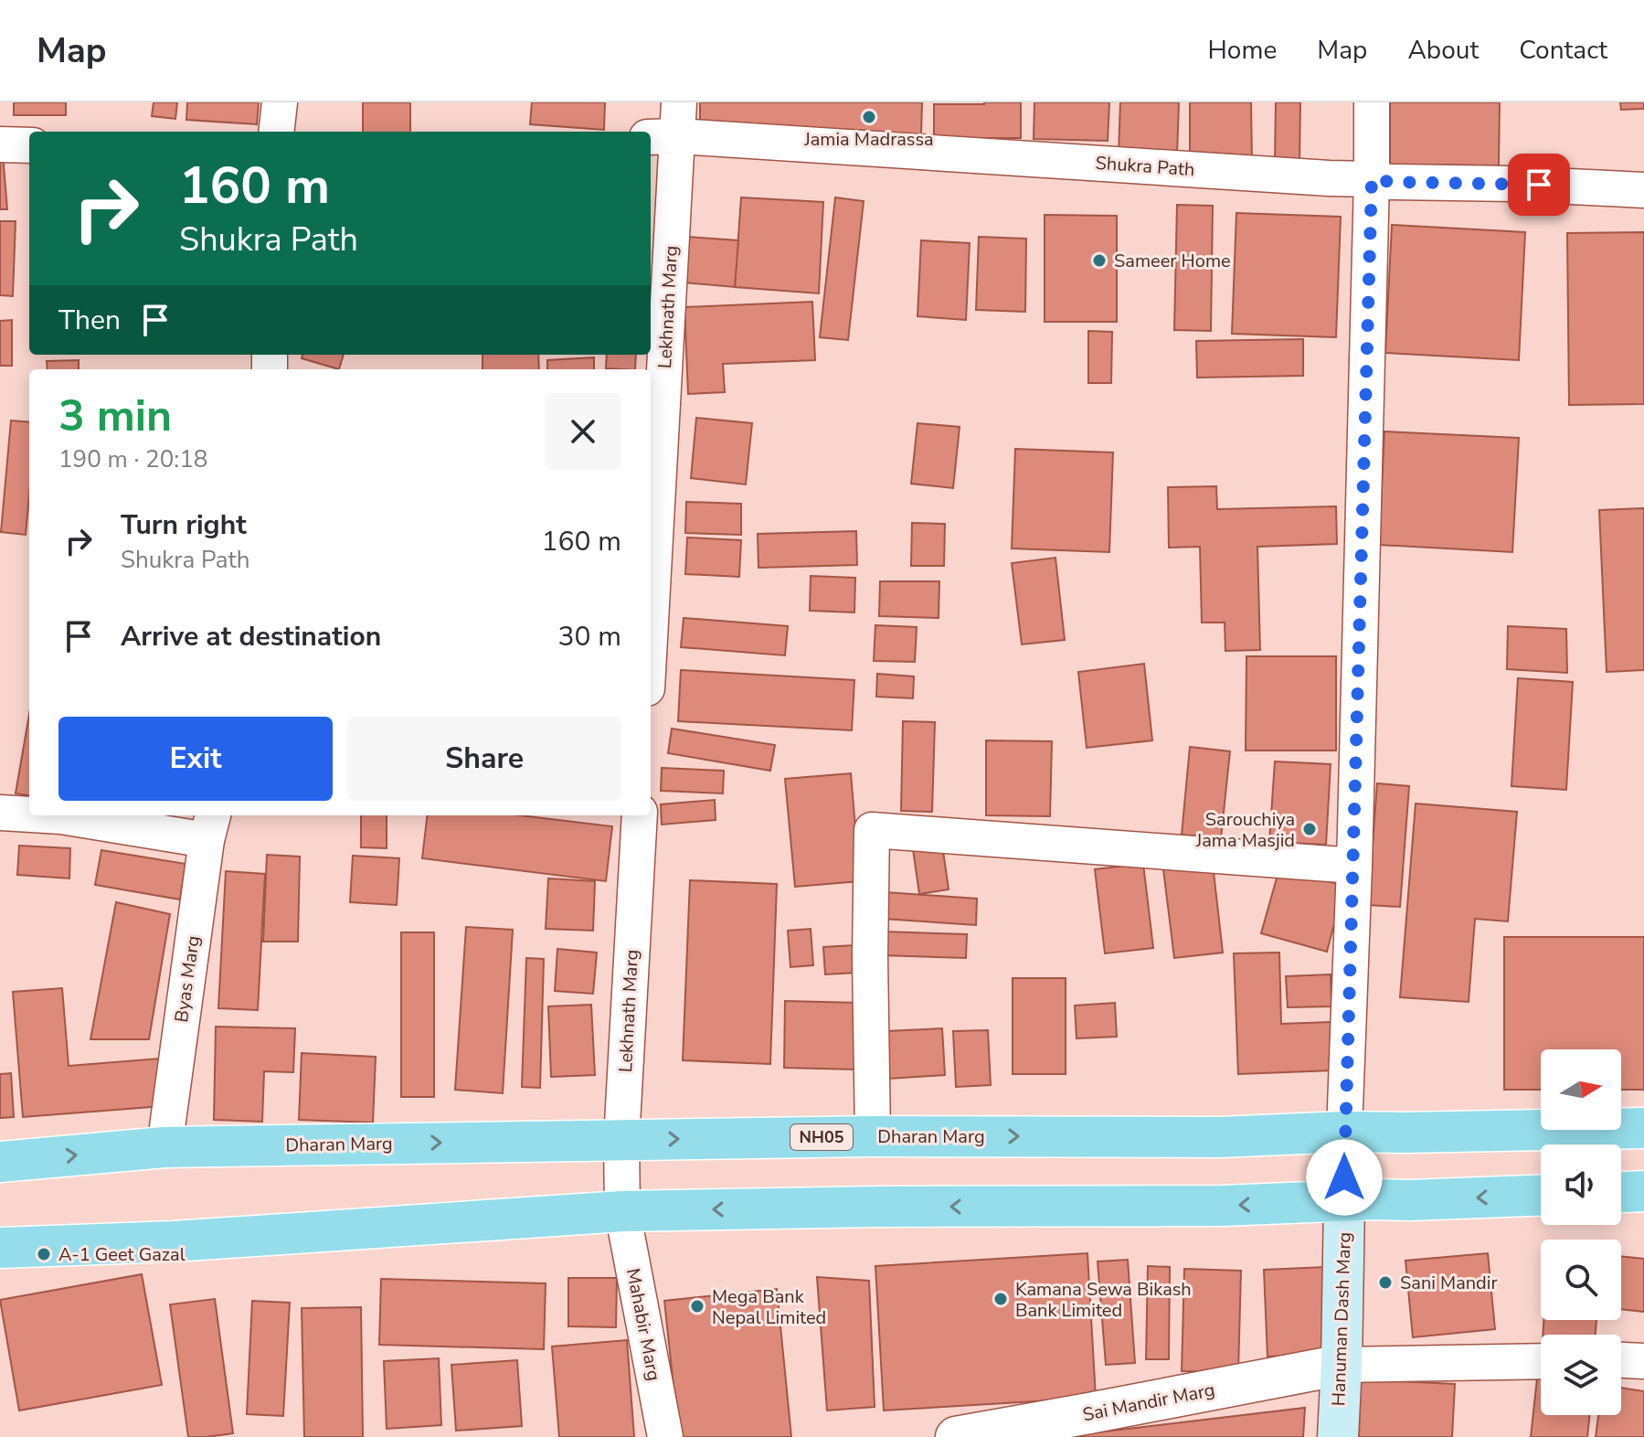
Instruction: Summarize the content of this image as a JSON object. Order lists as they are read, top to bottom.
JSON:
{
  "streets": {
    "main road": ["Dharan Marg", "NH05", "Hanuman Dash Marg"],
    "street": [
      "Shukra Path",
      "Lekhnath Marg",
      "Byas Marg",
      "Mahabir Marg",
      "Sai Mandir Marg"
    ]
  },
  "crossings": [
    ["Shukra Path", "Lekhnath Marg"],
    ["Lekhnath Marg", "Dharan Marg"],
    ["Lekhnath Marg", "Mahabir Marg"],
    ["Byas Marg", "Dharan Marg"],
    ["Hanuman Dash Marg", "Sai Mandir Marg"]
  ],
  "places": [
    "Jamia Madrassa",
    "Sameer Home",
    "Sarouchiya Jama Masjid",
    "A-1 Geet Gazal",
    "Sani Mandir",
    "Kamana Sewa Bikash Bank Limited",
    "Mega Bank Nepal Limited"
  ],
  "north": "right",
  "page": {
    "header": "Map",
    "nav": [
      "Home",
      "Map",
      "About",
      "Contact"
    ],
    "turn": ["160 m", "Shukra Path"],
    "then": "Then",
    "heading": ["3 min", "190 m · 20:18"],
    "list": [
      {
        "name": "Turn right",
        "note": "Shukra Path",
        "value": "160 m"
      },
      {
        "name": "Arrive at destination",
        "value": "30 m"
      }
    ],
    "buttons": ["Exit", "Share"]
  }
}
